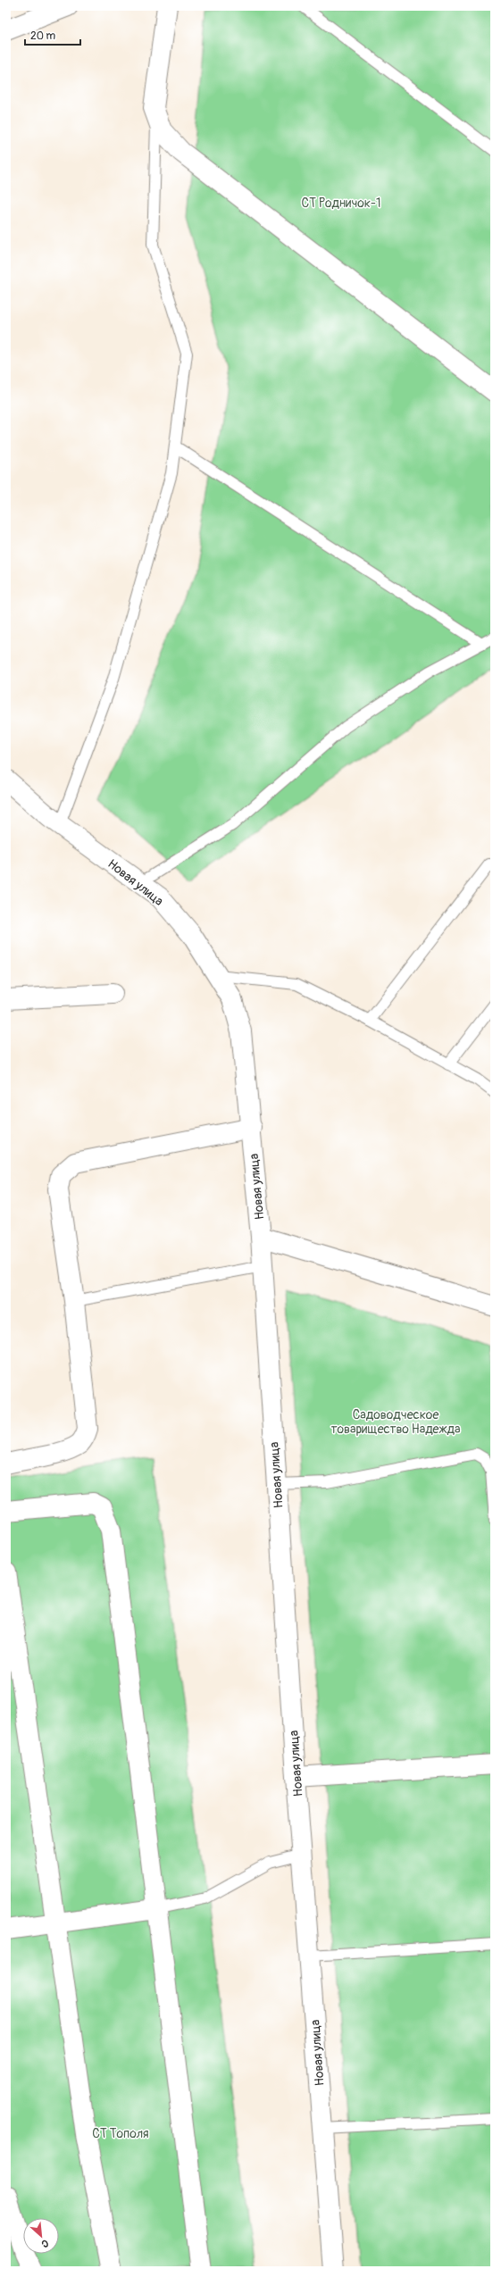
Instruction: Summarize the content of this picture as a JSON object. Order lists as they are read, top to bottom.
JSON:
{
  "streets": {
    "street": ["Новая улица"]
  },
  "parks": ["СТ Родничок-1", "Садоводческое товарищество Надежда", "СТ Тополя"],
  "scale_bar": "20 m",
  "north": "bottom right"
}
